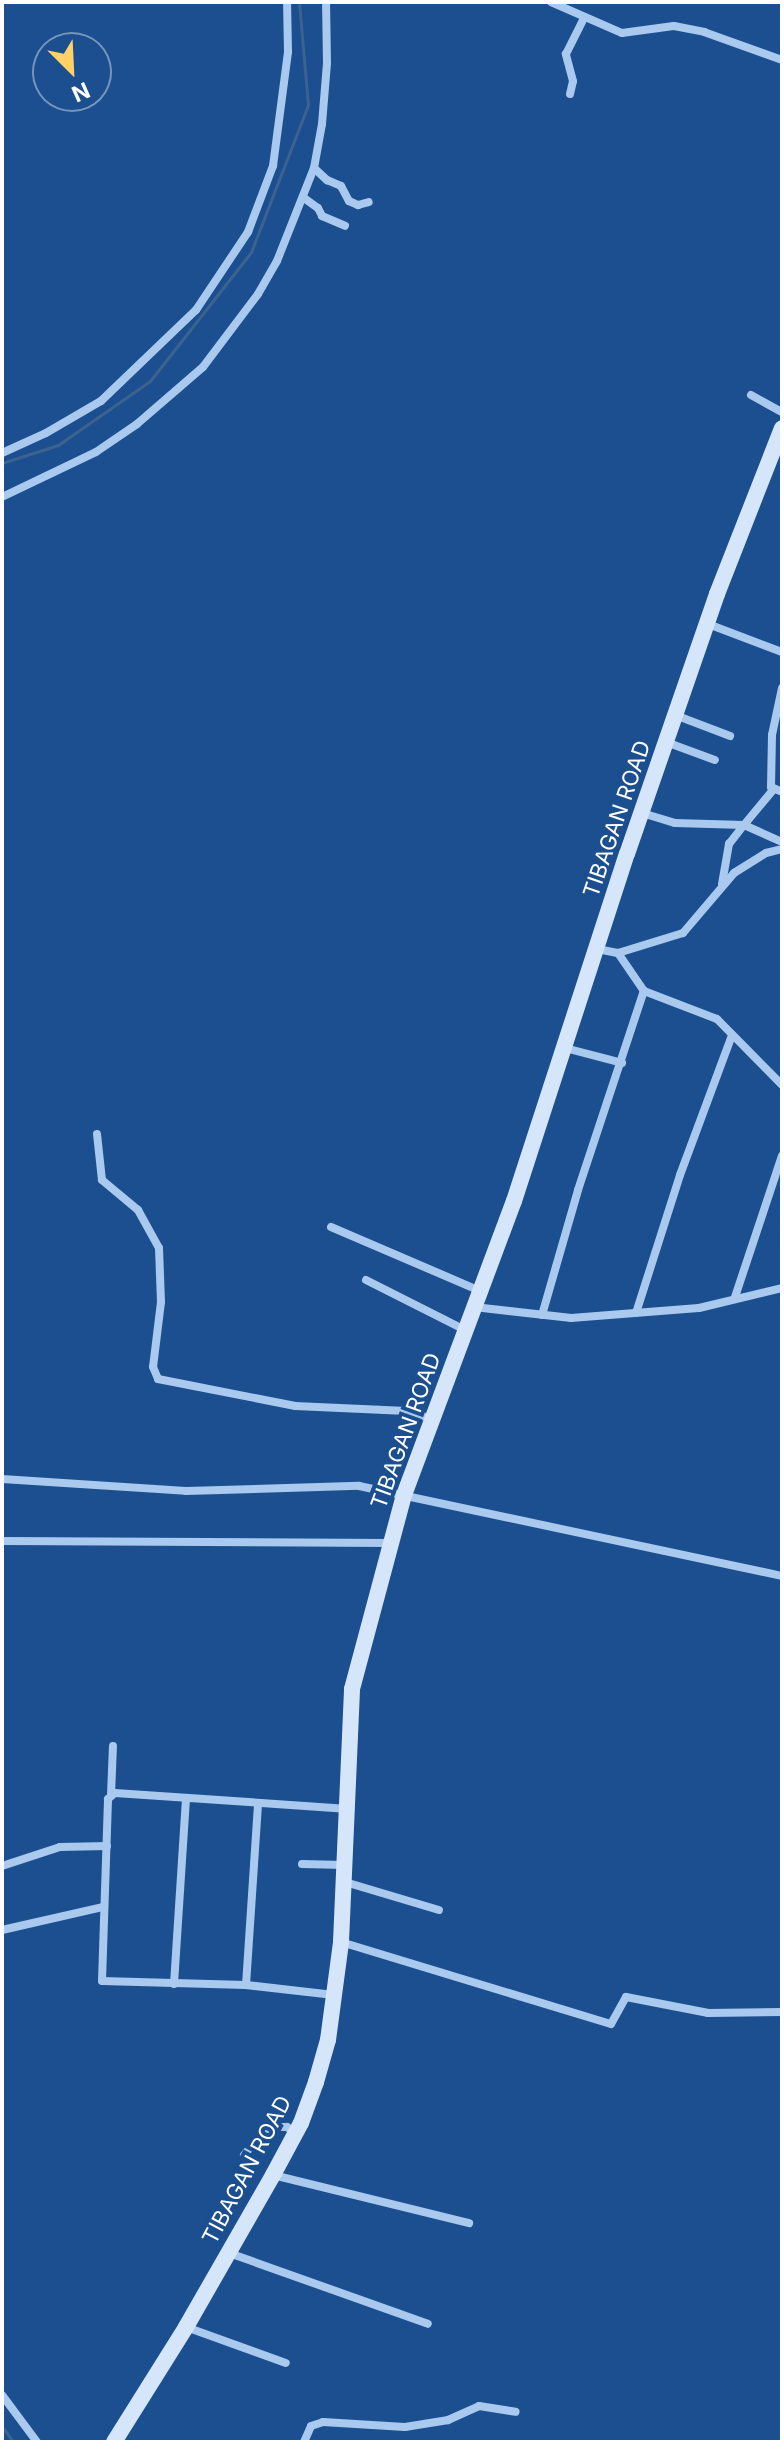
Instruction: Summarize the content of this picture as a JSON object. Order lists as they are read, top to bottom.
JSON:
{
  "streets": {
    "main road": ["TIBAGAN ROAD"]
  },
  "north": "bottom right"
}
